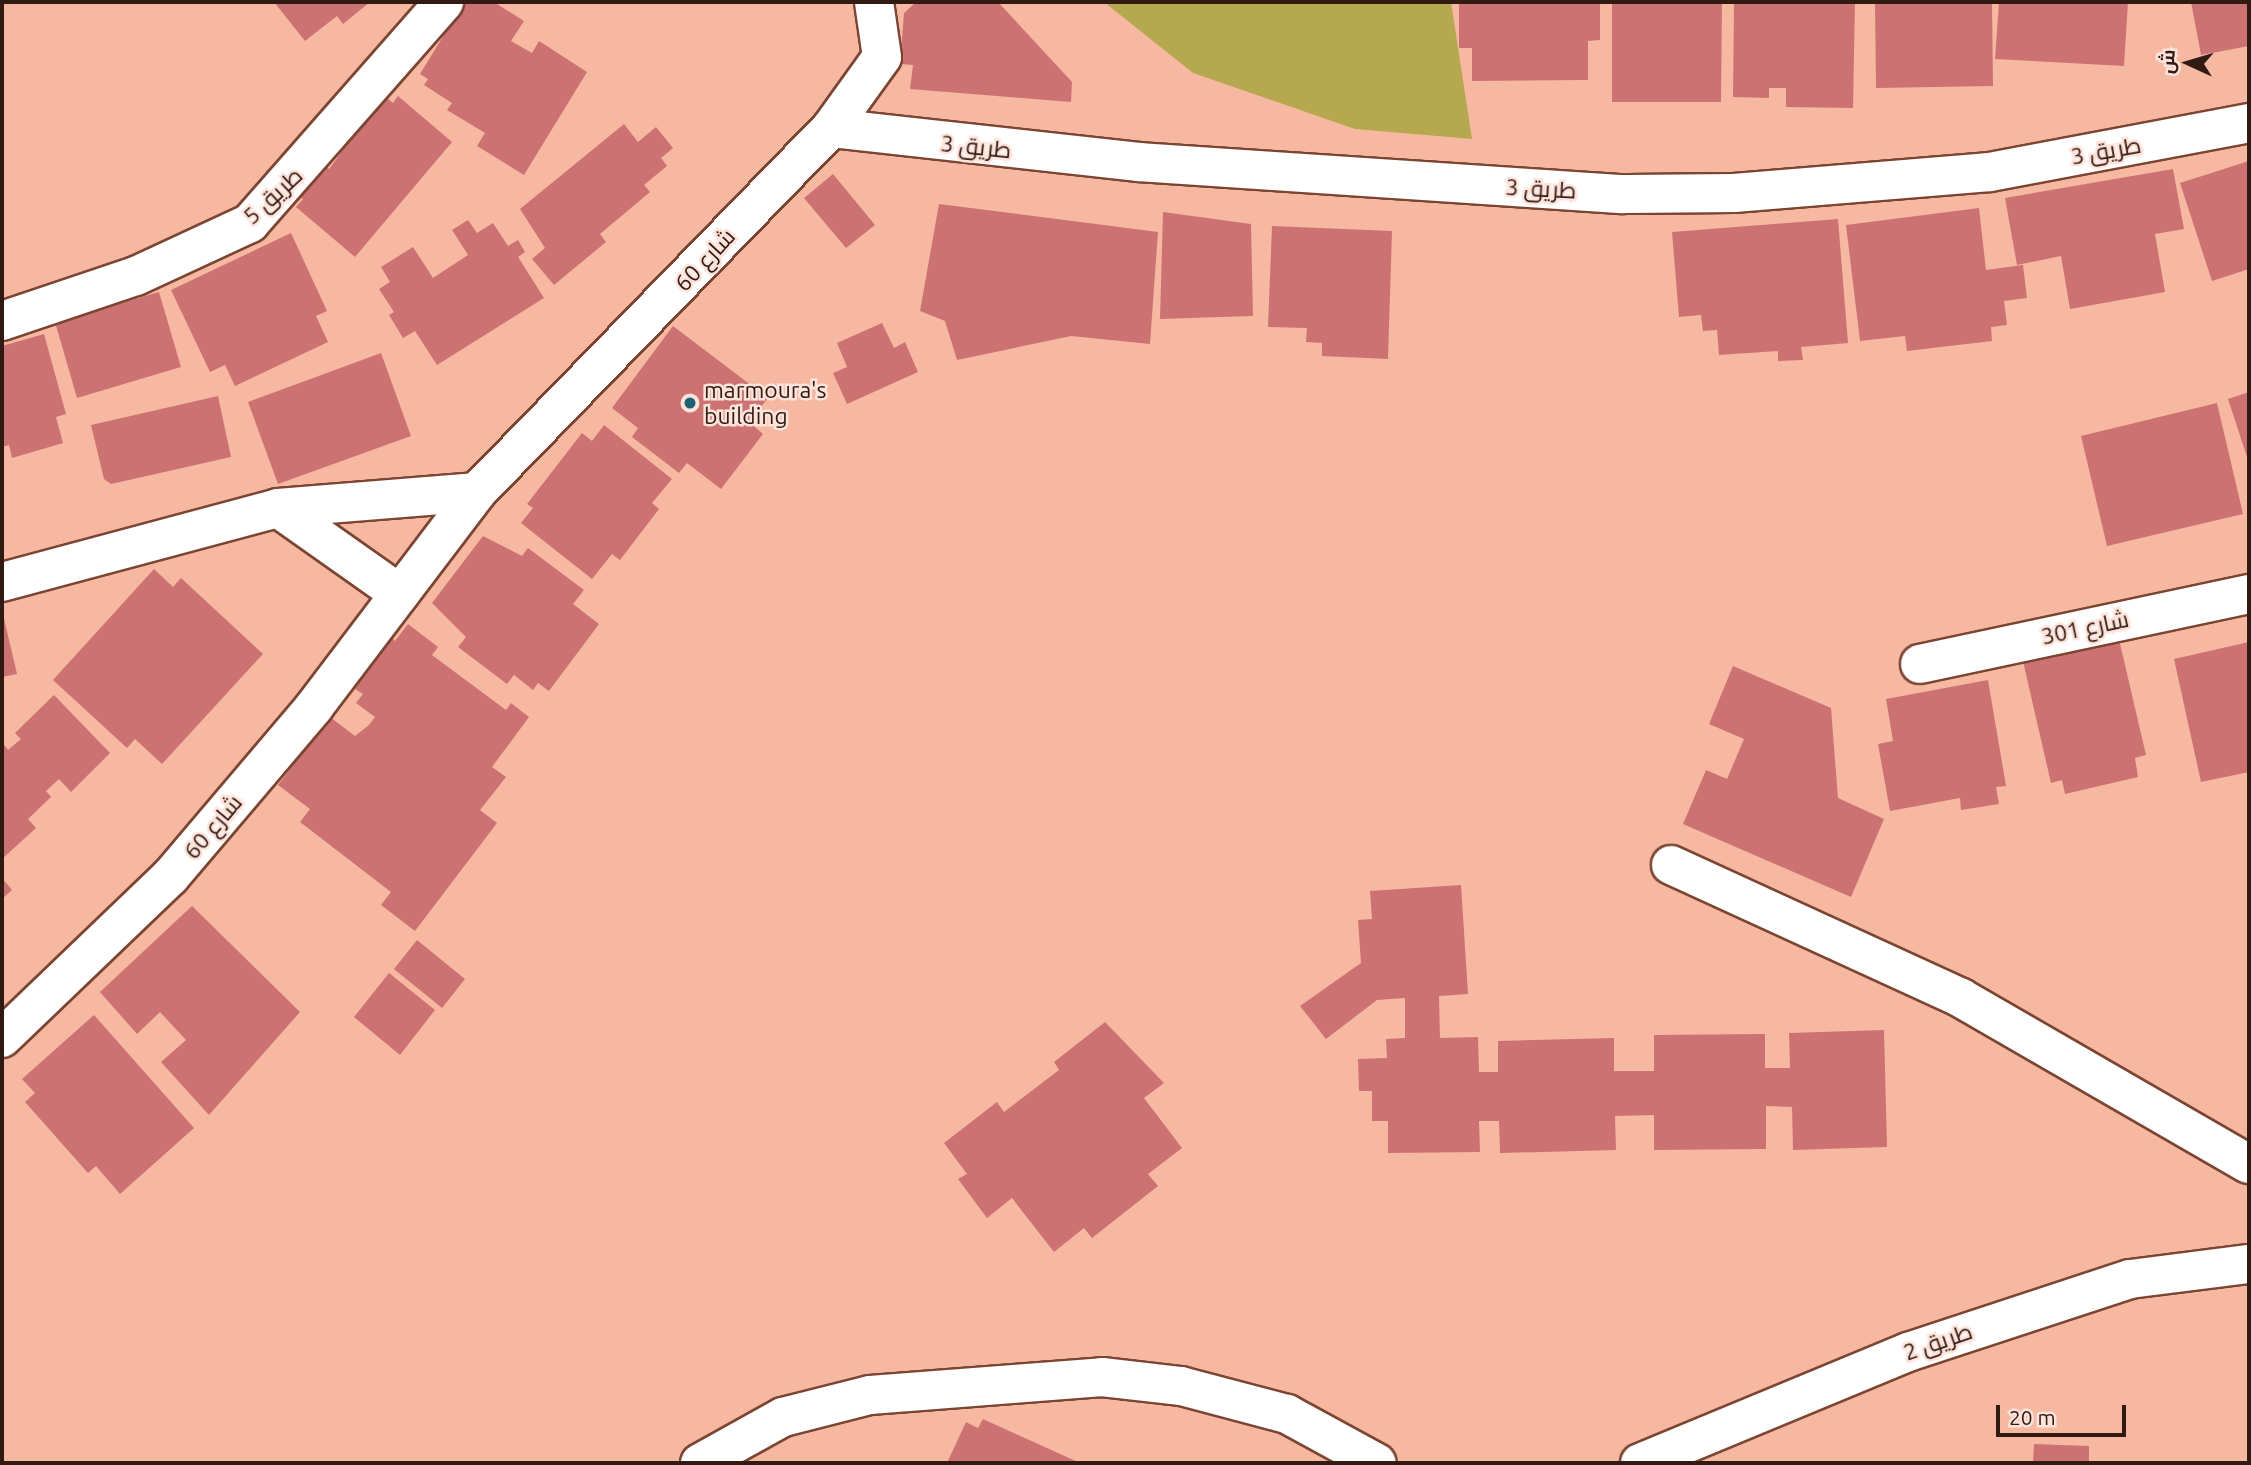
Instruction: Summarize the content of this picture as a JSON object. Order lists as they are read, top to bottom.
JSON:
{
  "streets": {
    "street": [
      "طريق 3",
      "طريق 5",
      "شارع 60",
      "شارع 301",
      "طريق 2"
    ]
  },
  "crossings": [
    ["طريق 3", "شارع 60"]
  ],
  "places": ["marmoura's building"],
  "scale_bar": "20 m",
  "north": "left"
}
